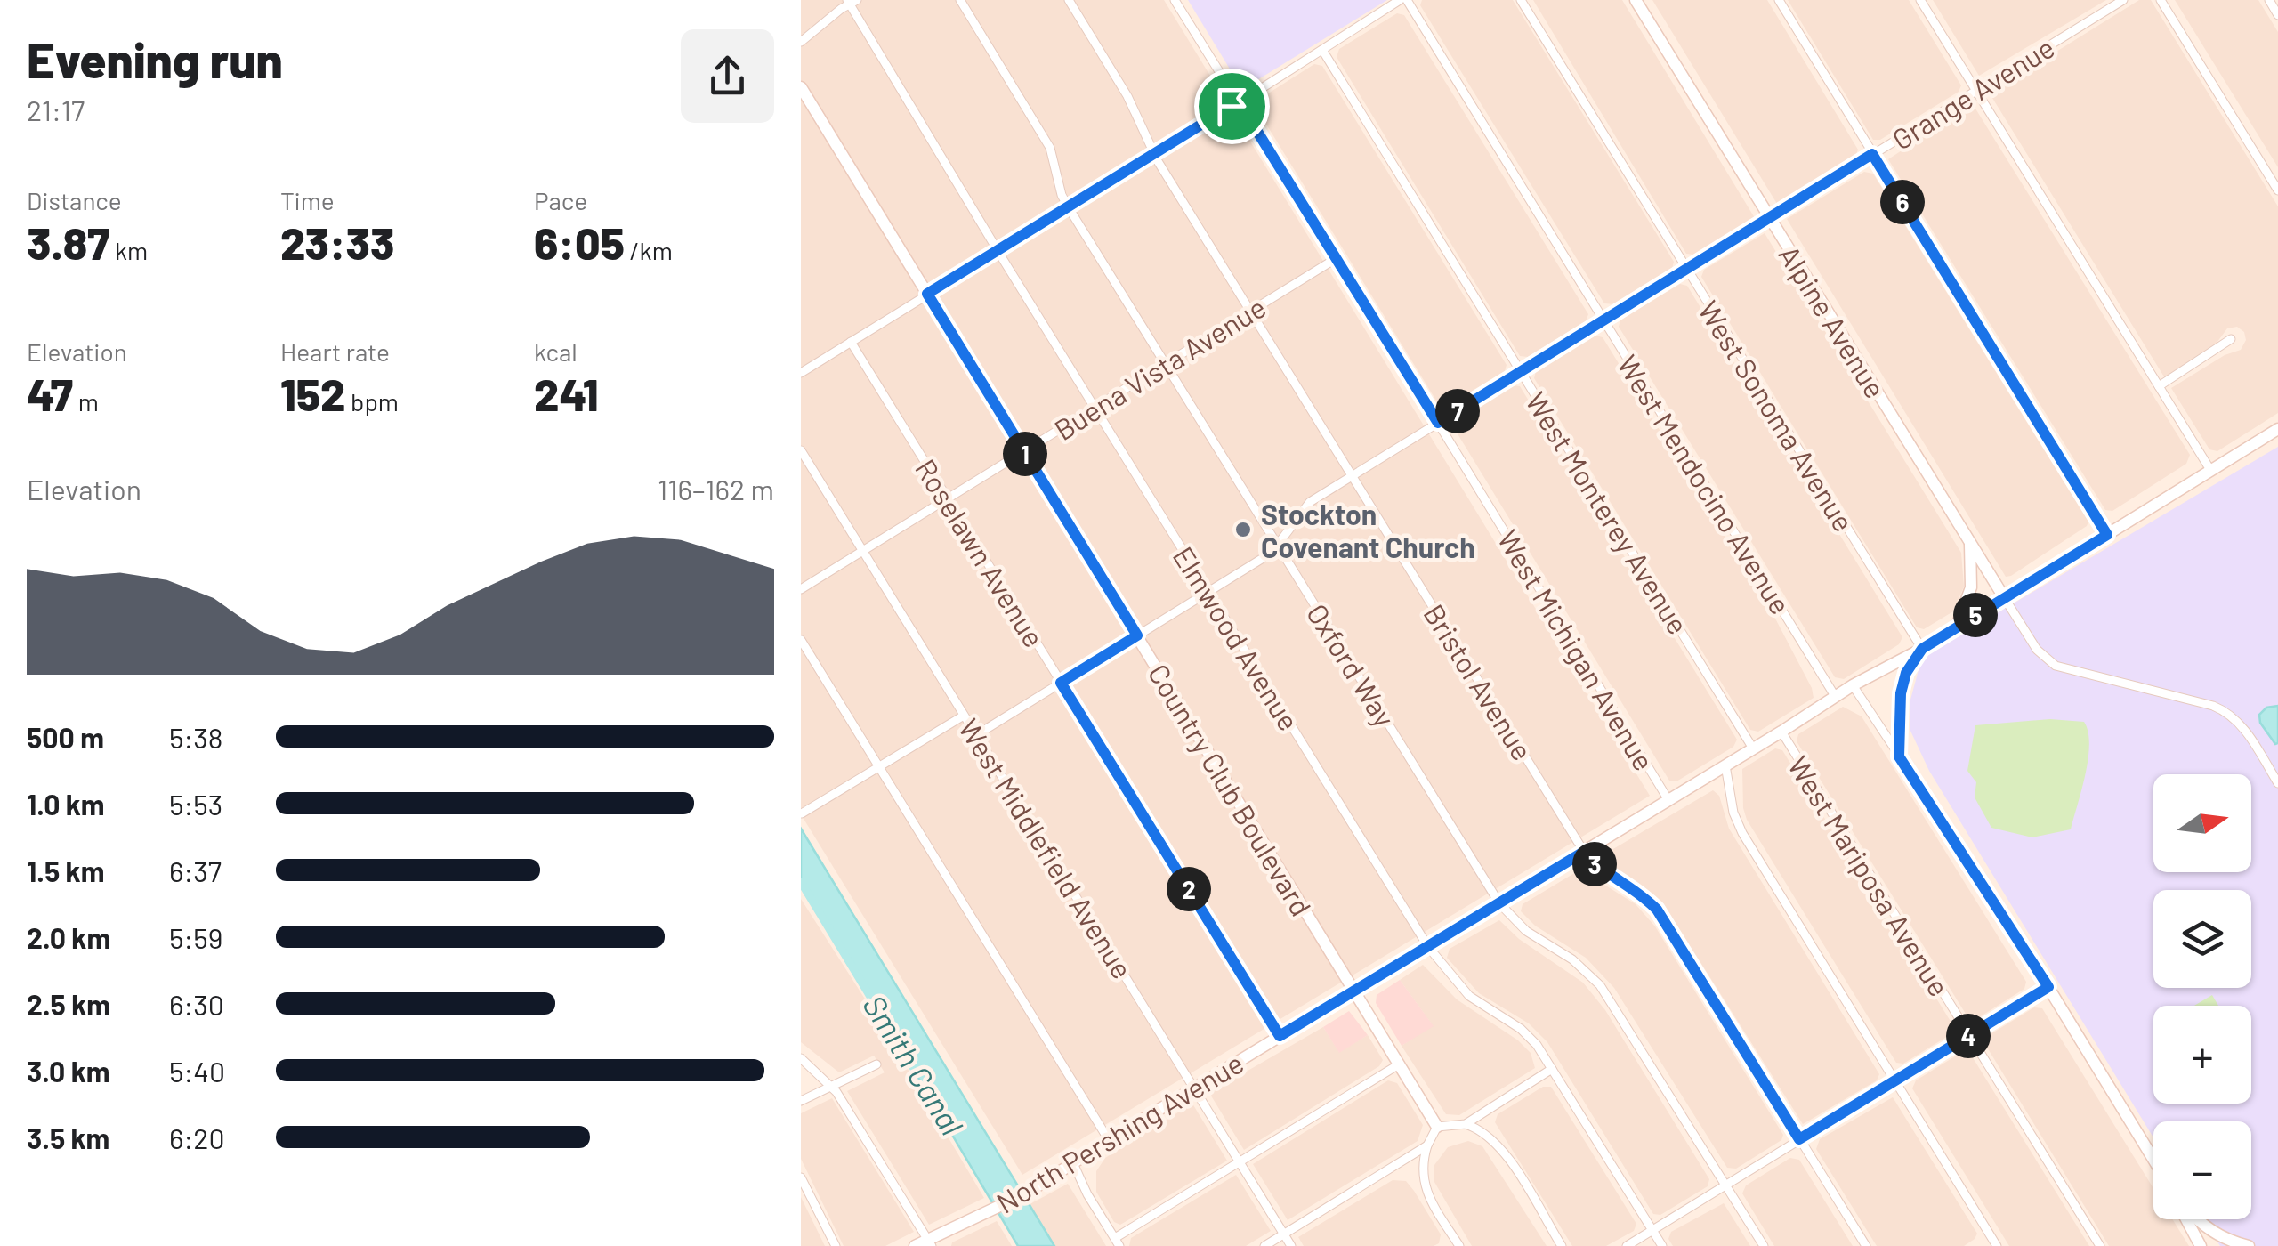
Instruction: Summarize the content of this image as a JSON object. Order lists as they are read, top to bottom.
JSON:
{
  "streets": {
    "street": [
      "Grange Avenue",
      "Alpine Avenue",
      "Buena Vista Avenue",
      "West Sonoma Avenue",
      "West Mendocino Avenue",
      "West Monterey Avenue",
      "Roselawn Avenue",
      "Elmwood Avenue",
      "West Michigan Avenue",
      "Oxford Way",
      "Bristol Avenue",
      "Country Club Boulevard",
      "West Middlefield Avenue",
      "West Mariposa Avenue",
      "North Pershing Avenue"
    ]
  },
  "crossings": [
    ["Grange Avenue", "Alpine Avenue"],
    ["Grange Avenue", "West Sonoma Avenue"],
    ["Grange Avenue", "West Mendocino Avenue"],
    ["Grange Avenue", "West Monterey Avenue"],
    ["Grange Avenue", "Roselawn Avenue"],
    ["Grange Avenue", "Elmwood Avenue"],
    ["Grange Avenue", "West Michigan Avenue"],
    ["Grange Avenue", "Oxford Way"],
    ["Grange Avenue", "Bristol Avenue"],
    ["Grange Avenue", "Country Club Boulevard"],
    ["Grange Avenue", "West Middlefield Avenue"],
    ["Alpine Avenue", "North Pershing Avenue"],
    ["Buena Vista Avenue", "Roselawn Avenue"],
    ["Buena Vista Avenue", "Elmwood Avenue"],
    ["Buena Vista Avenue", "West Michigan Avenue"],
    ["Buena Vista Avenue", "Oxford Way"],
    ["Buena Vista Avenue", "Bristol Avenue"],
    ["Buena Vista Avenue", "Country Club Boulevard"],
    ["Buena Vista Avenue", "West Middlefield Avenue"],
    ["West Sonoma Avenue", "North Pershing Avenue"],
    ["West Mendocino Avenue", "North Pershing Avenue"],
    ["West Monterey Avenue", "North Pershing Avenue"],
    ["Roselawn Avenue", "North Pershing Avenue"],
    ["Elmwood Avenue", "North Pershing Avenue"],
    ["West Michigan Avenue", "North Pershing Avenue"],
    ["Oxford Way", "North Pershing Avenue"],
    ["Bristol Avenue", "North Pershing Avenue"],
    ["Country Club Boulevard", "North Pershing Avenue"],
    ["West Middlefield Avenue", "North Pershing Avenue"],
    ["West Mariposa Avenue", "North Pershing Avenue"]
  ],
  "water": ["Smith Canal"],
  "places": ["Stockton Covenant Church"],
  "north": "right",
  "page": {
    "heading": ["Evening run", "21:17"],
    "stats": [
      ["Distance", "3.87 km"],
      ["Time", "23:33"],
      ["Pace", "6:05 /km"],
      ["Elevation", "47 m"],
      ["Heart rate", "152 bpm"],
      ["kcal", "241"]
    ],
    "pins": [
      "6",
      "7",
      "1",
      "5",
      "3",
      "2",
      "4"
    ],
    "chart": ["Elevation", "116–162 m"],
    "list": [
      {
        "name": "500 m",
        "note": "5:38"
      },
      {
        "name": "1.0 km",
        "note": "5:53"
      },
      {
        "name": "1.5 km",
        "note": "6:37"
      },
      {
        "name": "2.0 km",
        "note": "5:59"
      },
      {
        "name": "2.5 km",
        "note": "6:30"
      },
      {
        "name": "3.0 km",
        "note": "5:40"
      },
      {
        "name": "3.5 km",
        "note": "6:20"
      }
    ],
    "map_buttons": ["+", "−"]
  }
}
